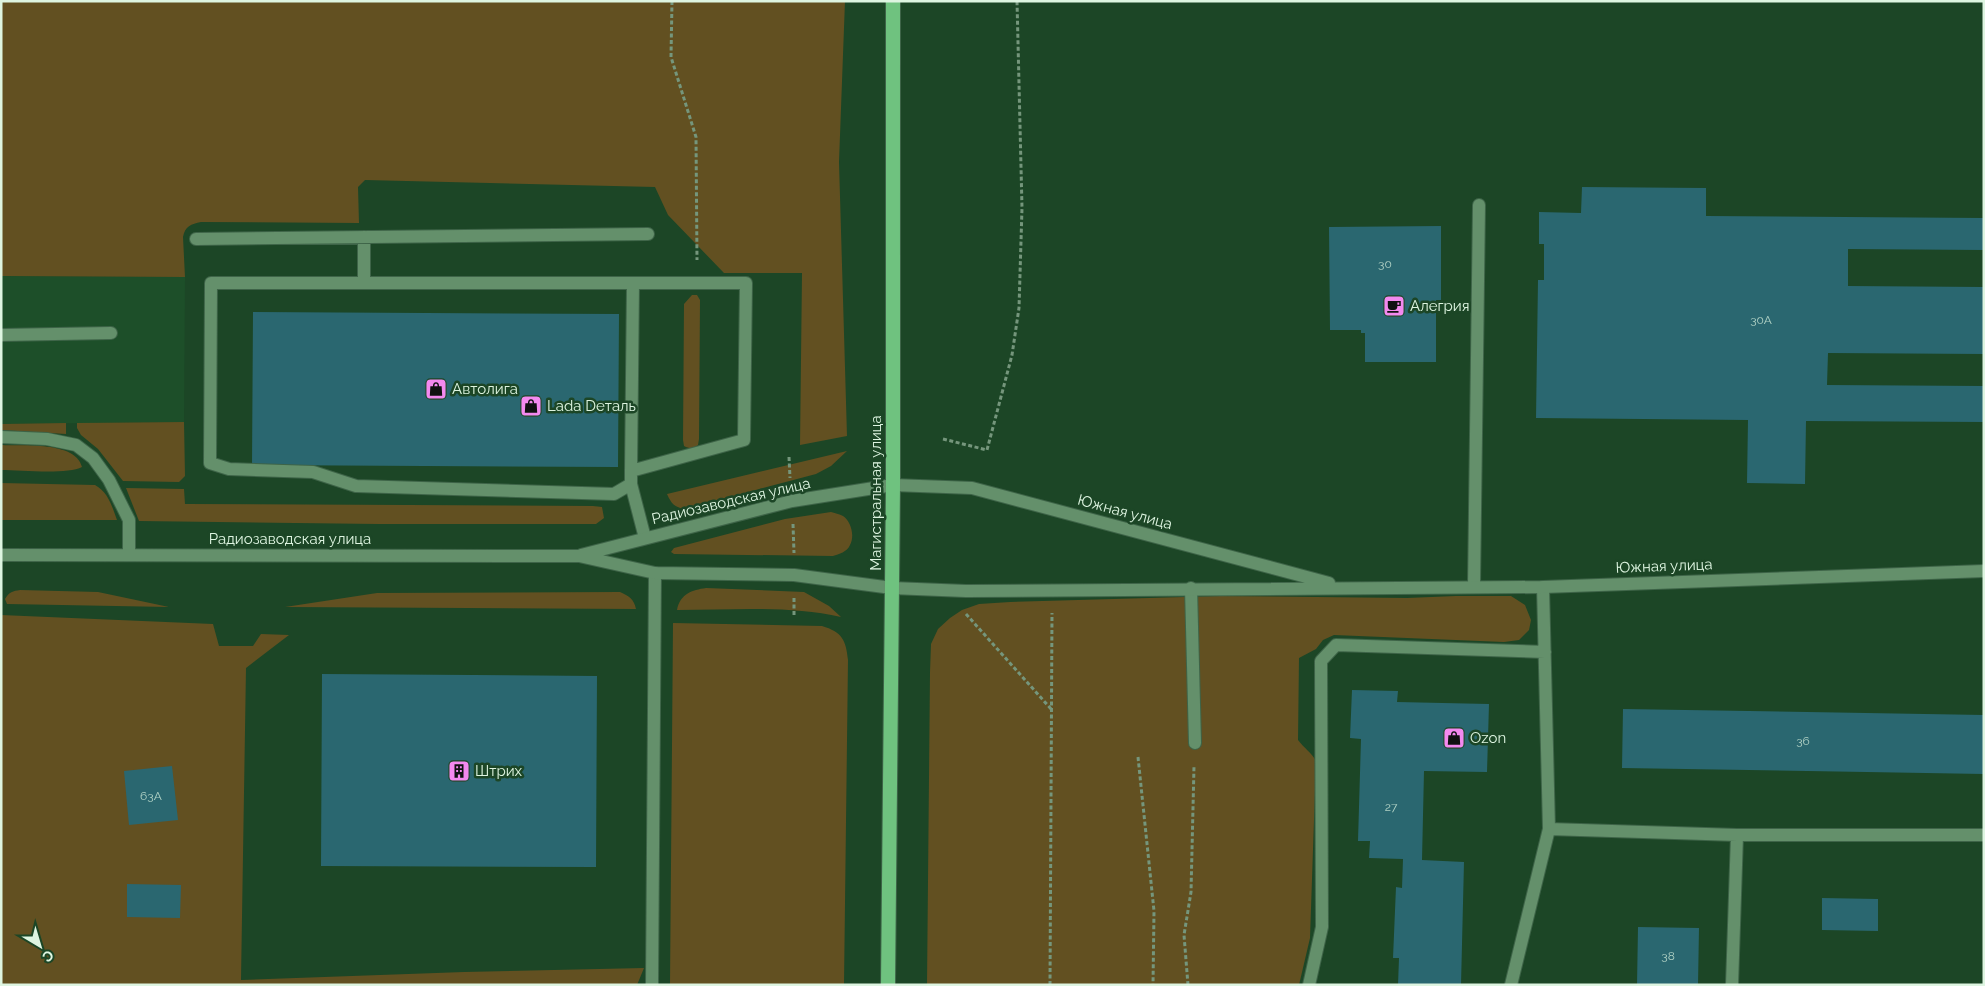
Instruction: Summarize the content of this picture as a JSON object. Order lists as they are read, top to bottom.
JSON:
{
  "streets": {
    "highway": ["Магистральная улица"],
    "street": ["Радиозаводская улица", "Южная улица"]
  },
  "crossings": [
    ["Магистральная улица", "Радиозаводская улица"],
    ["Магистральная улица", "Южная улица"],
    ["Радиозаводская улица", "Южная улица"]
  ],
  "places": {
    "cafe": ["Алегрия"],
    "shop": ["Автолига", "Lada Dеталь", "Ozon"],
    "building": ["Штрих"]
  },
  "house_numbers": [
    "30",
    "30А",
    "36",
    "63А",
    "27",
    "38"
  ],
  "north": "bottom right"
}
